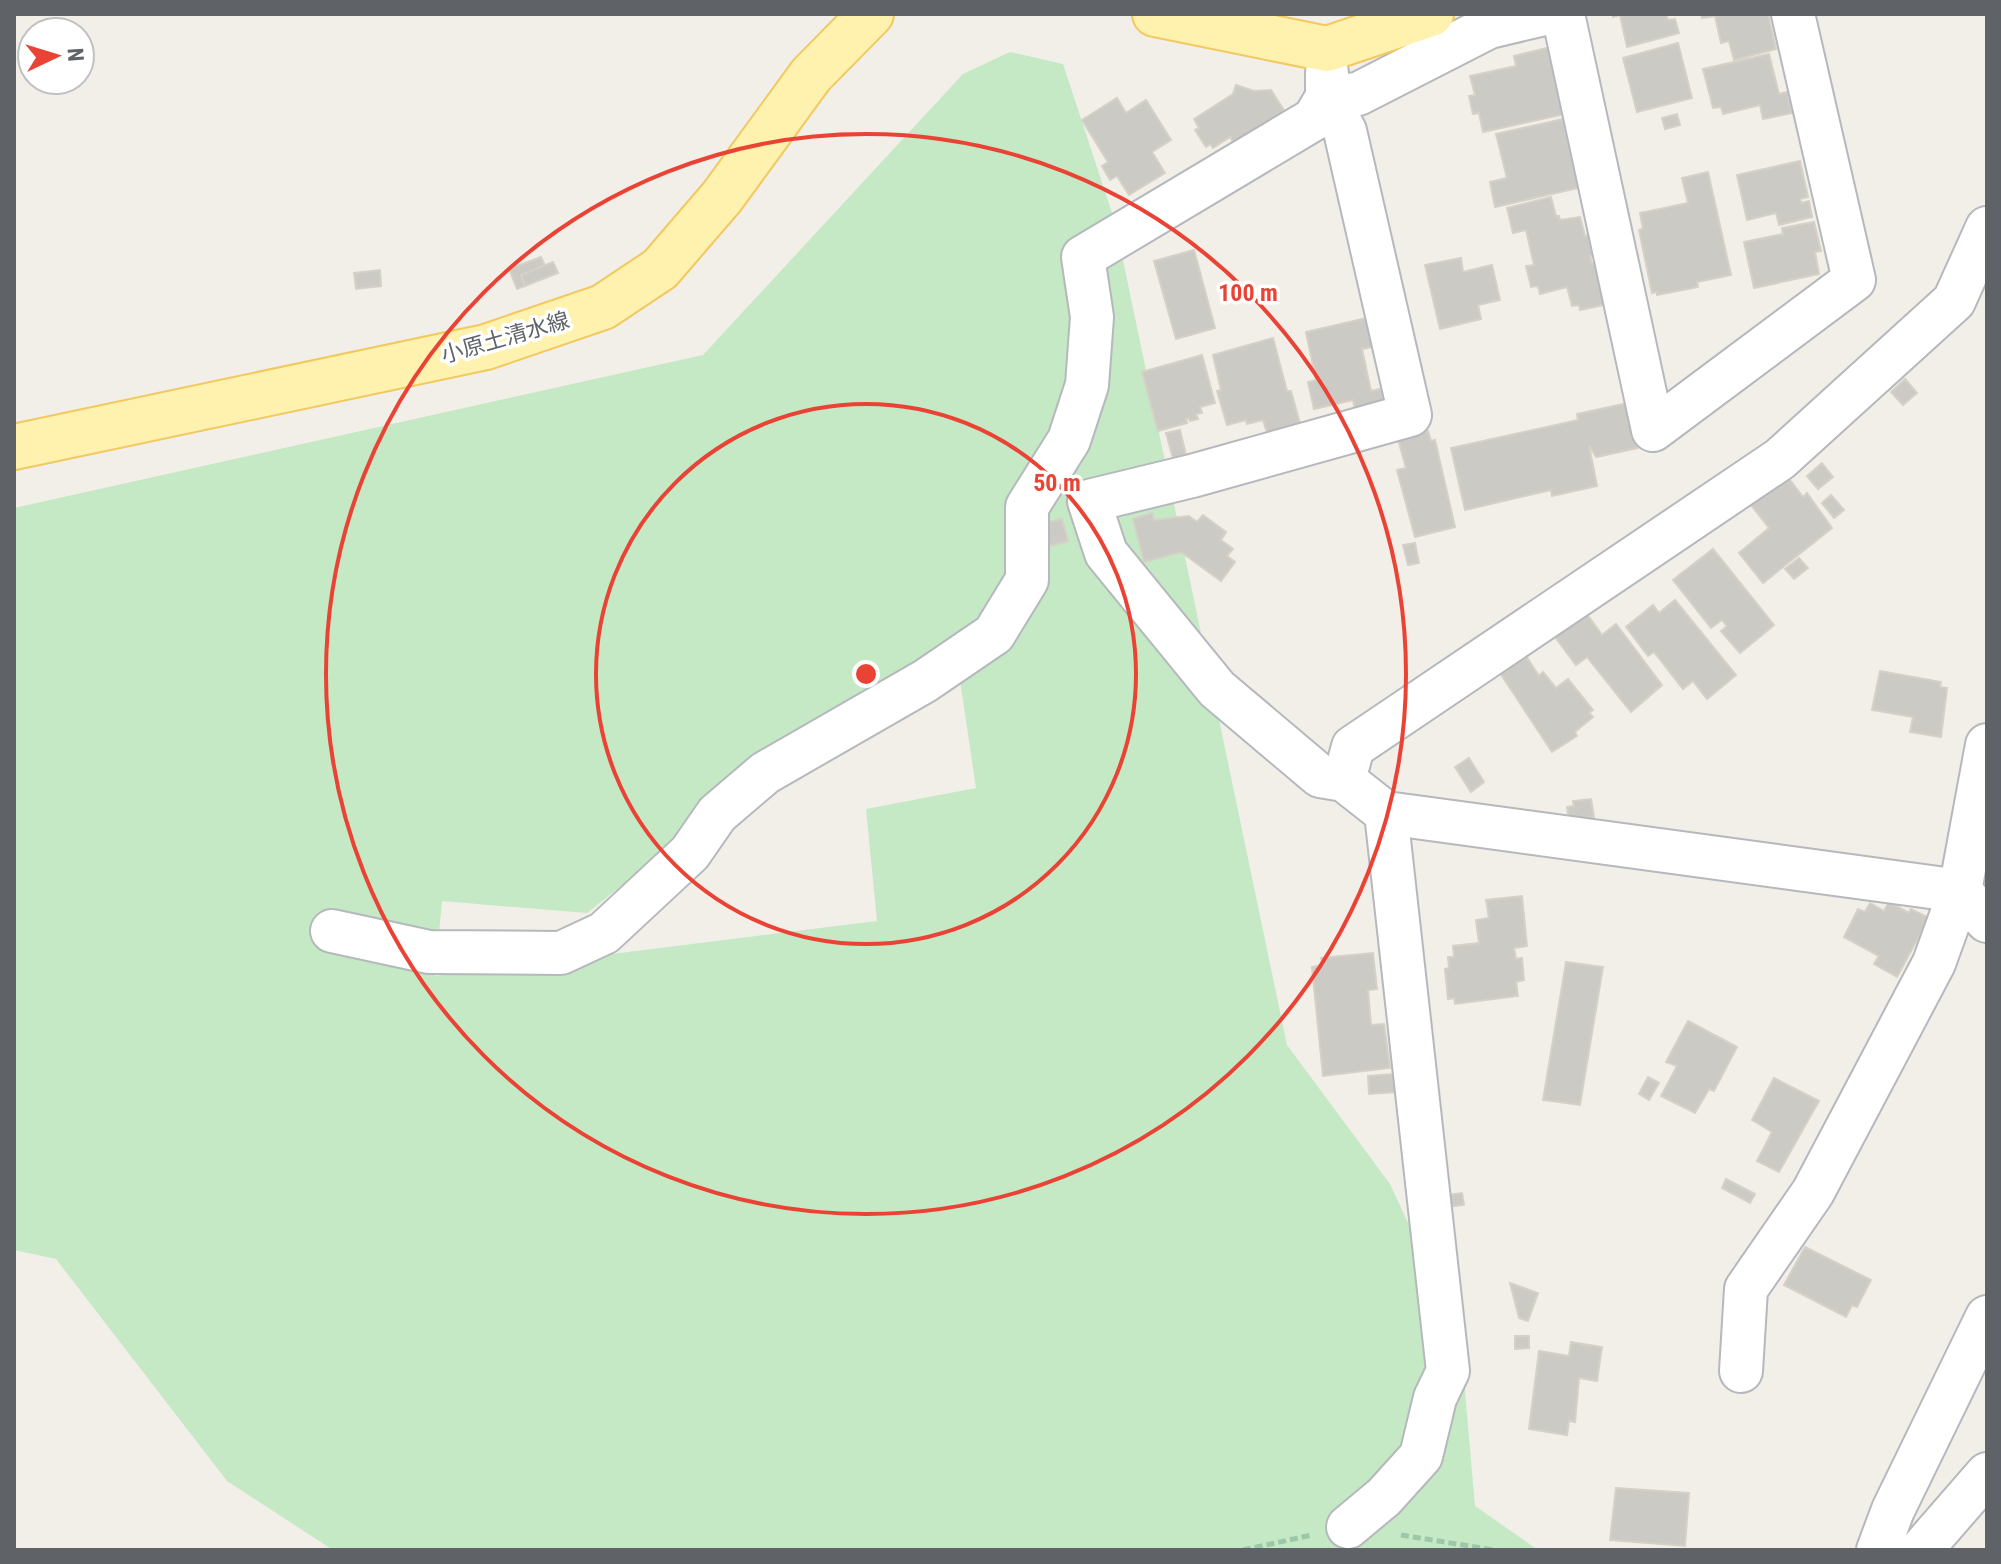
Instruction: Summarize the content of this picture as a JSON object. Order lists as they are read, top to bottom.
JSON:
{
  "streets": {
    "main road": ["小原土清水線"]
  },
  "north": "right",
  "rings": ["100 m", "50 m"]
}
